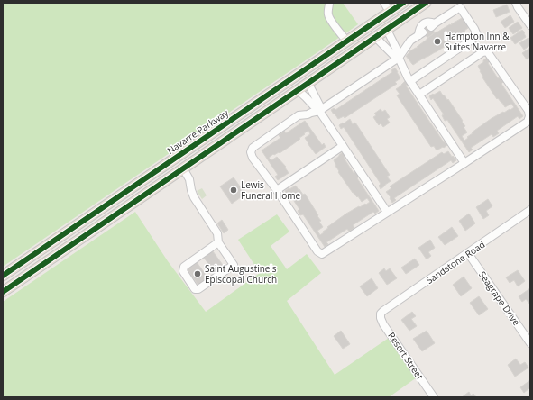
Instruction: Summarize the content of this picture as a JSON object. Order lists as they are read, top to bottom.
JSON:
{
  "streets": {
    "highway": ["Navarre Parkway"],
    "street": ["Sandstone Road", "Seagrape Drive", "Resort Street"]
  },
  "crossings": [
    ["Sandstone Road", "Seagrape Drive"],
    ["Sandstone Road", "Resort Street"]
  ],
  "places": ["Hampton Inn & Suites Navarre", "Lewis Funeral Home", "Saint Augustine's Episcopal Church"]
}
